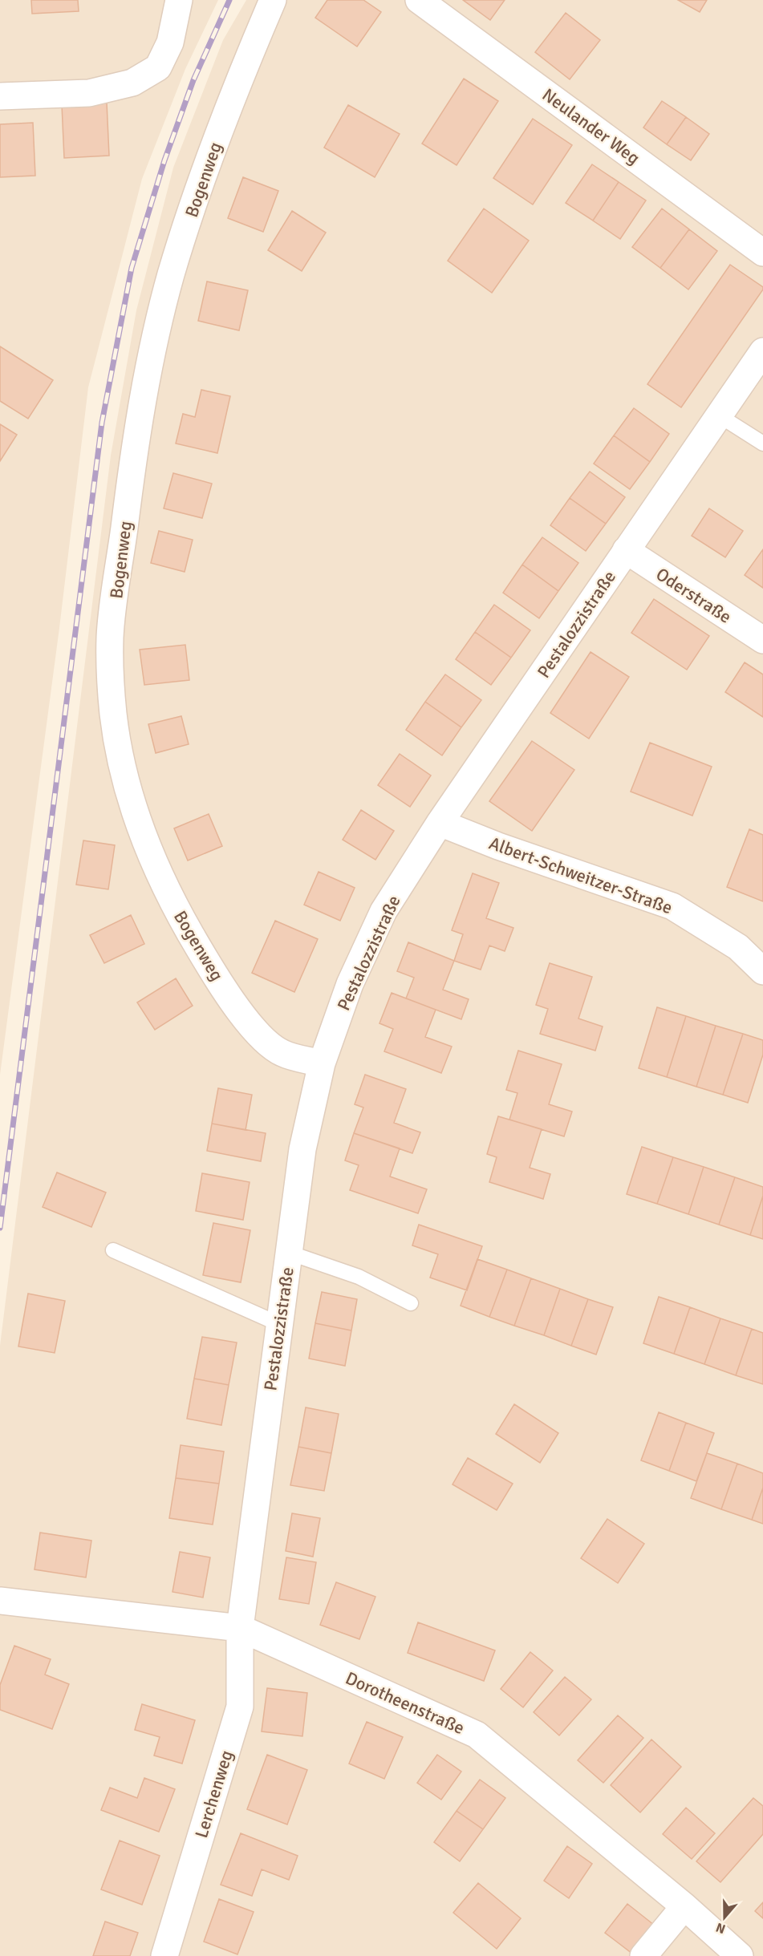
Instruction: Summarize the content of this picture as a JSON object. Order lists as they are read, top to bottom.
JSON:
{
  "streets": {
    "street": [
      "Neulander Weg",
      "Bogenweg",
      "Oderstraße",
      "Pestalozzistraße",
      "Albert-Schweitzer-Straße",
      "Dorotheenstraße",
      "Lerchenweg"
    ]
  },
  "crossings": [
    ["Bogenweg", "Pestalozzistraße"],
    ["Oderstraße", "Pestalozzistraße"],
    ["Pestalozzistraße", "Albert-Schweitzer-Straße"],
    ["Pestalozzistraße", "Dorotheenstraße"],
    ["Pestalozzistraße", "Lerchenweg"],
    ["Dorotheenstraße", "Lerchenweg"]
  ],
  "north": "bottom"
}
